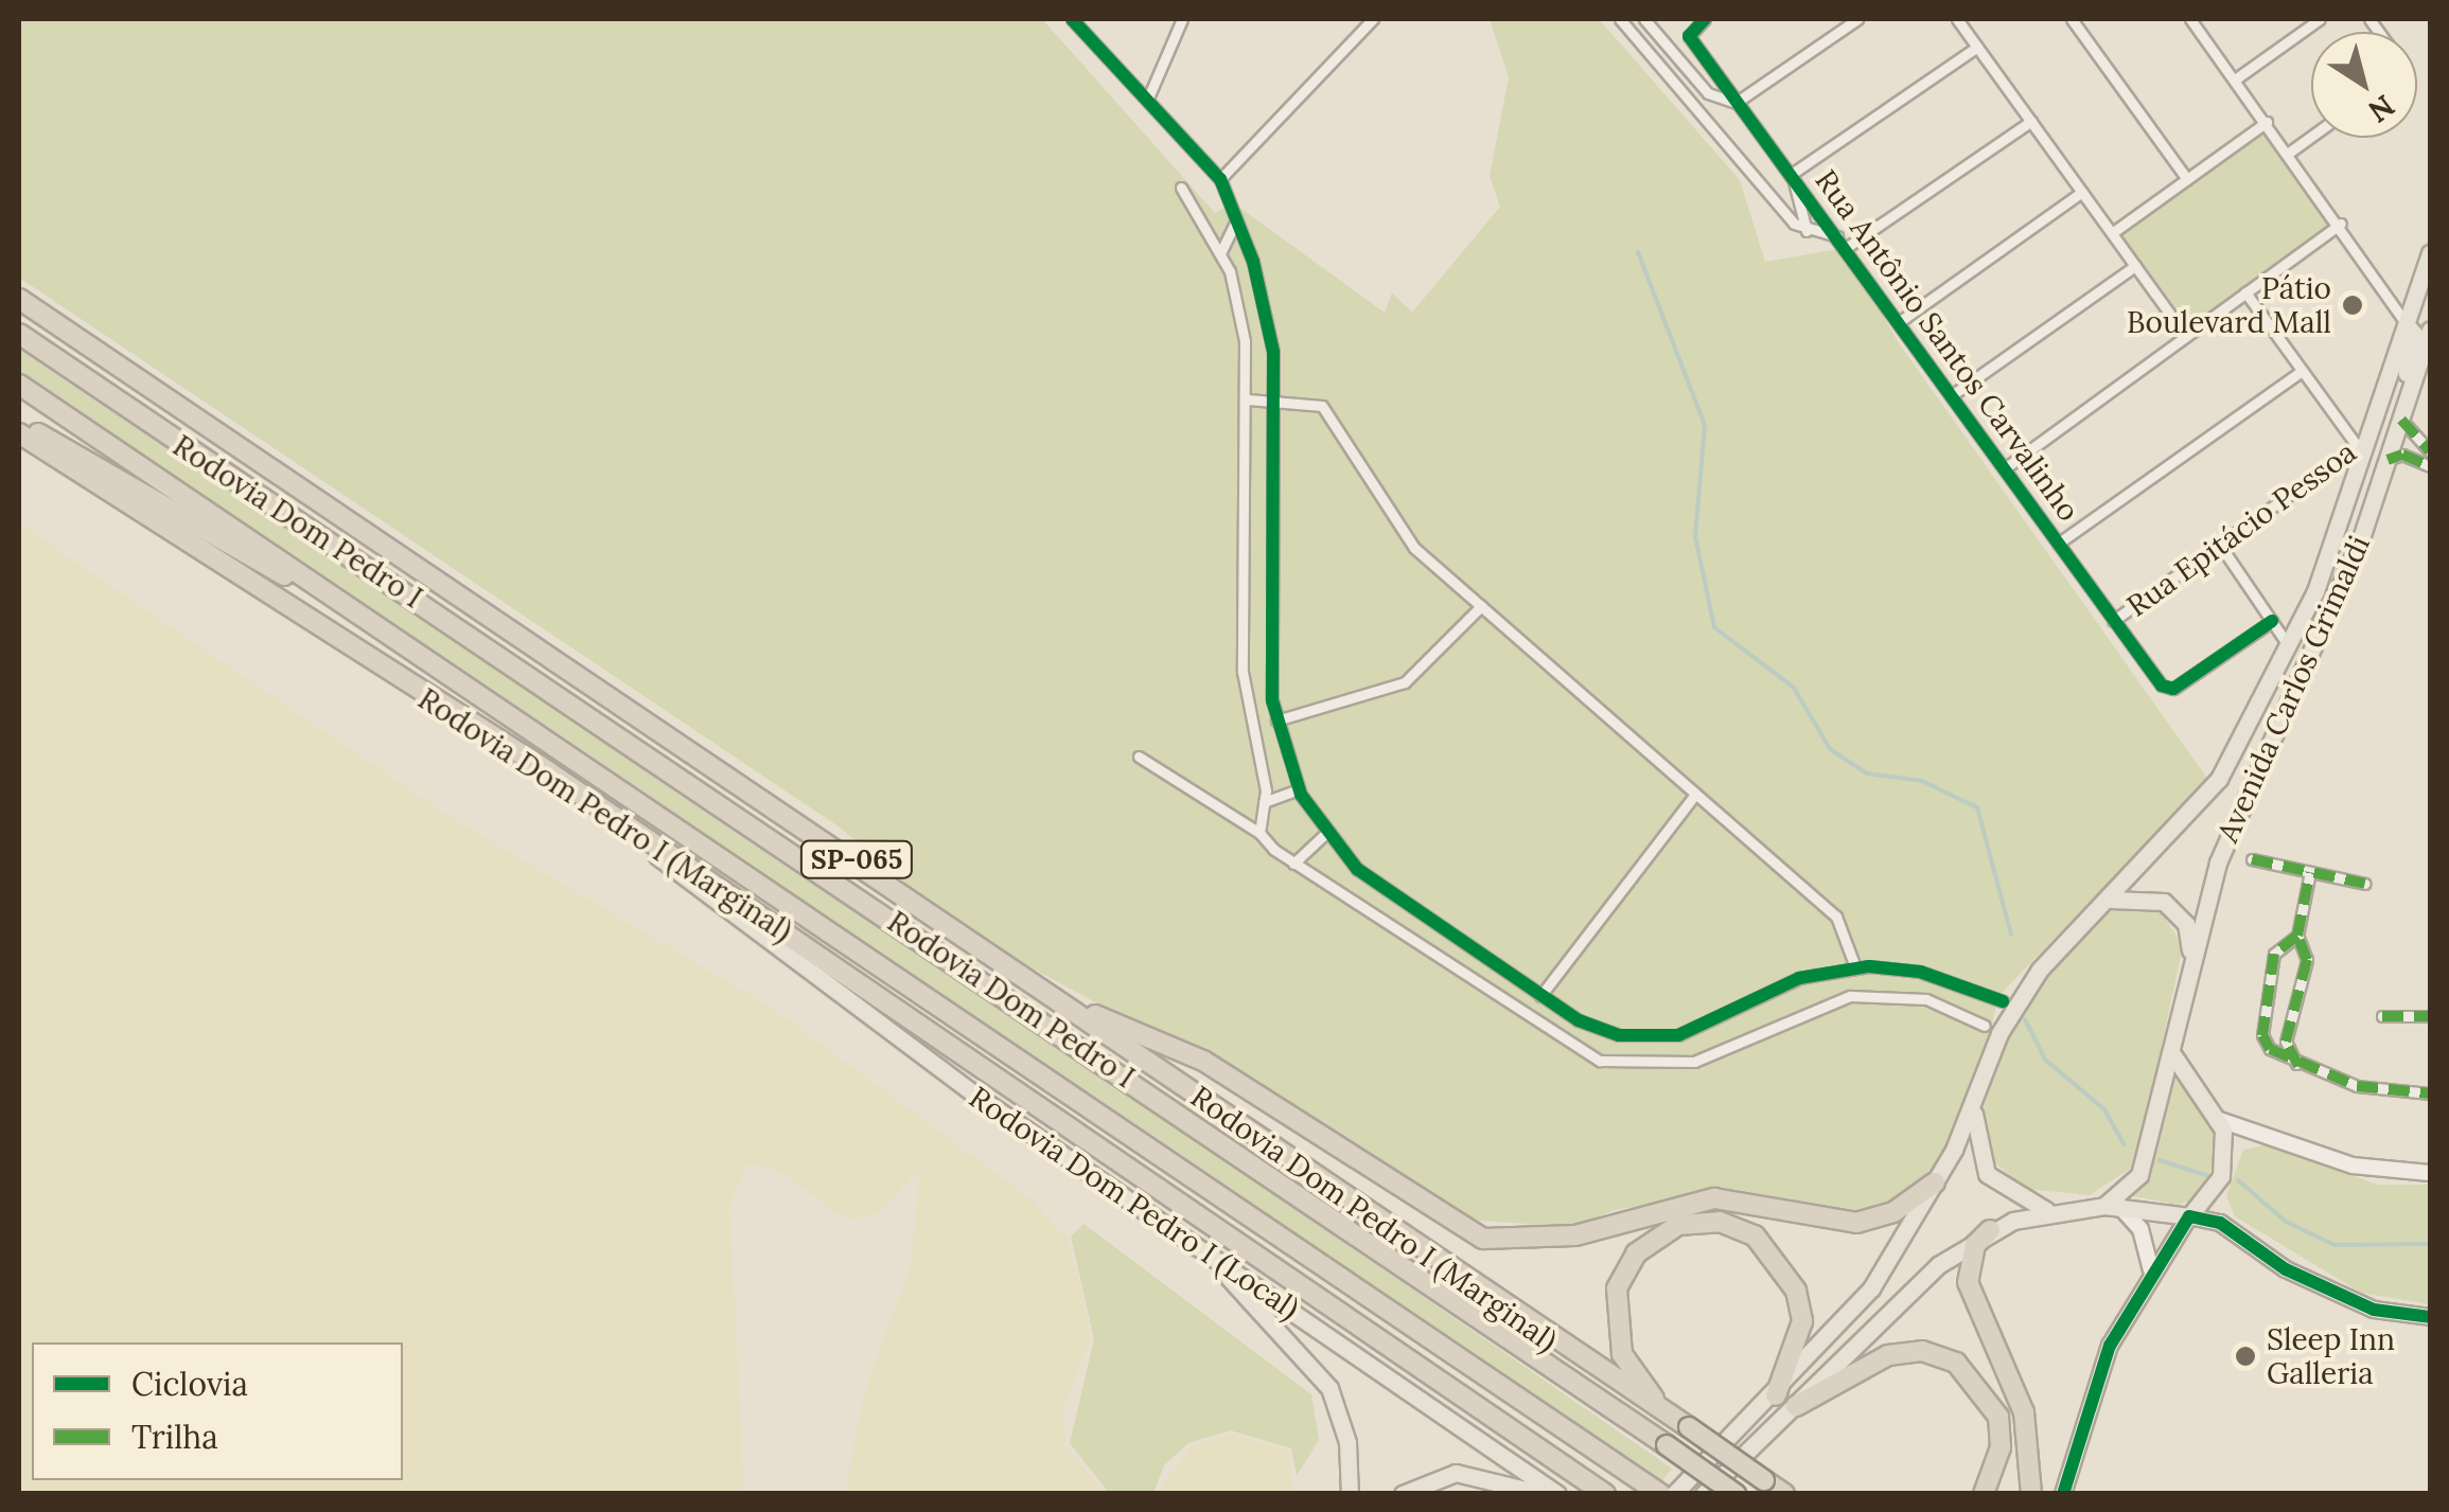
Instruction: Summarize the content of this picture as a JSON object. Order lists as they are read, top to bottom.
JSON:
{
  "streets": {
    "highway": ["Rodovia Dom Pedro I", "Rodovia Dom Pedro I (Marginal)", "SP-065"],
    "main road": ["Avenida Carlos Grimaldi", "Rodovia Dom Pedro I (Local)"],
    "street": ["Rua Antônio Santos Carvalinho", "Rua Epitácio Pessoa"]
  },
  "crossings": [
    ["Rua Antônio Santos Carvalinho", "Rua Epitácio Pessoa"],
    ["Rua Epitácio Pessoa", "Avenida Carlos Grimaldi"],
    ["Rodovia Dom Pedro I (Marginal)", "Rodovia Dom Pedro I (Local)"]
  ],
  "places": ["Pátio Boulevard Mall", "Sleep Inn Galleria"],
  "legend": ["Ciclovia", "Trilha"],
  "north": "bottom right"
}
